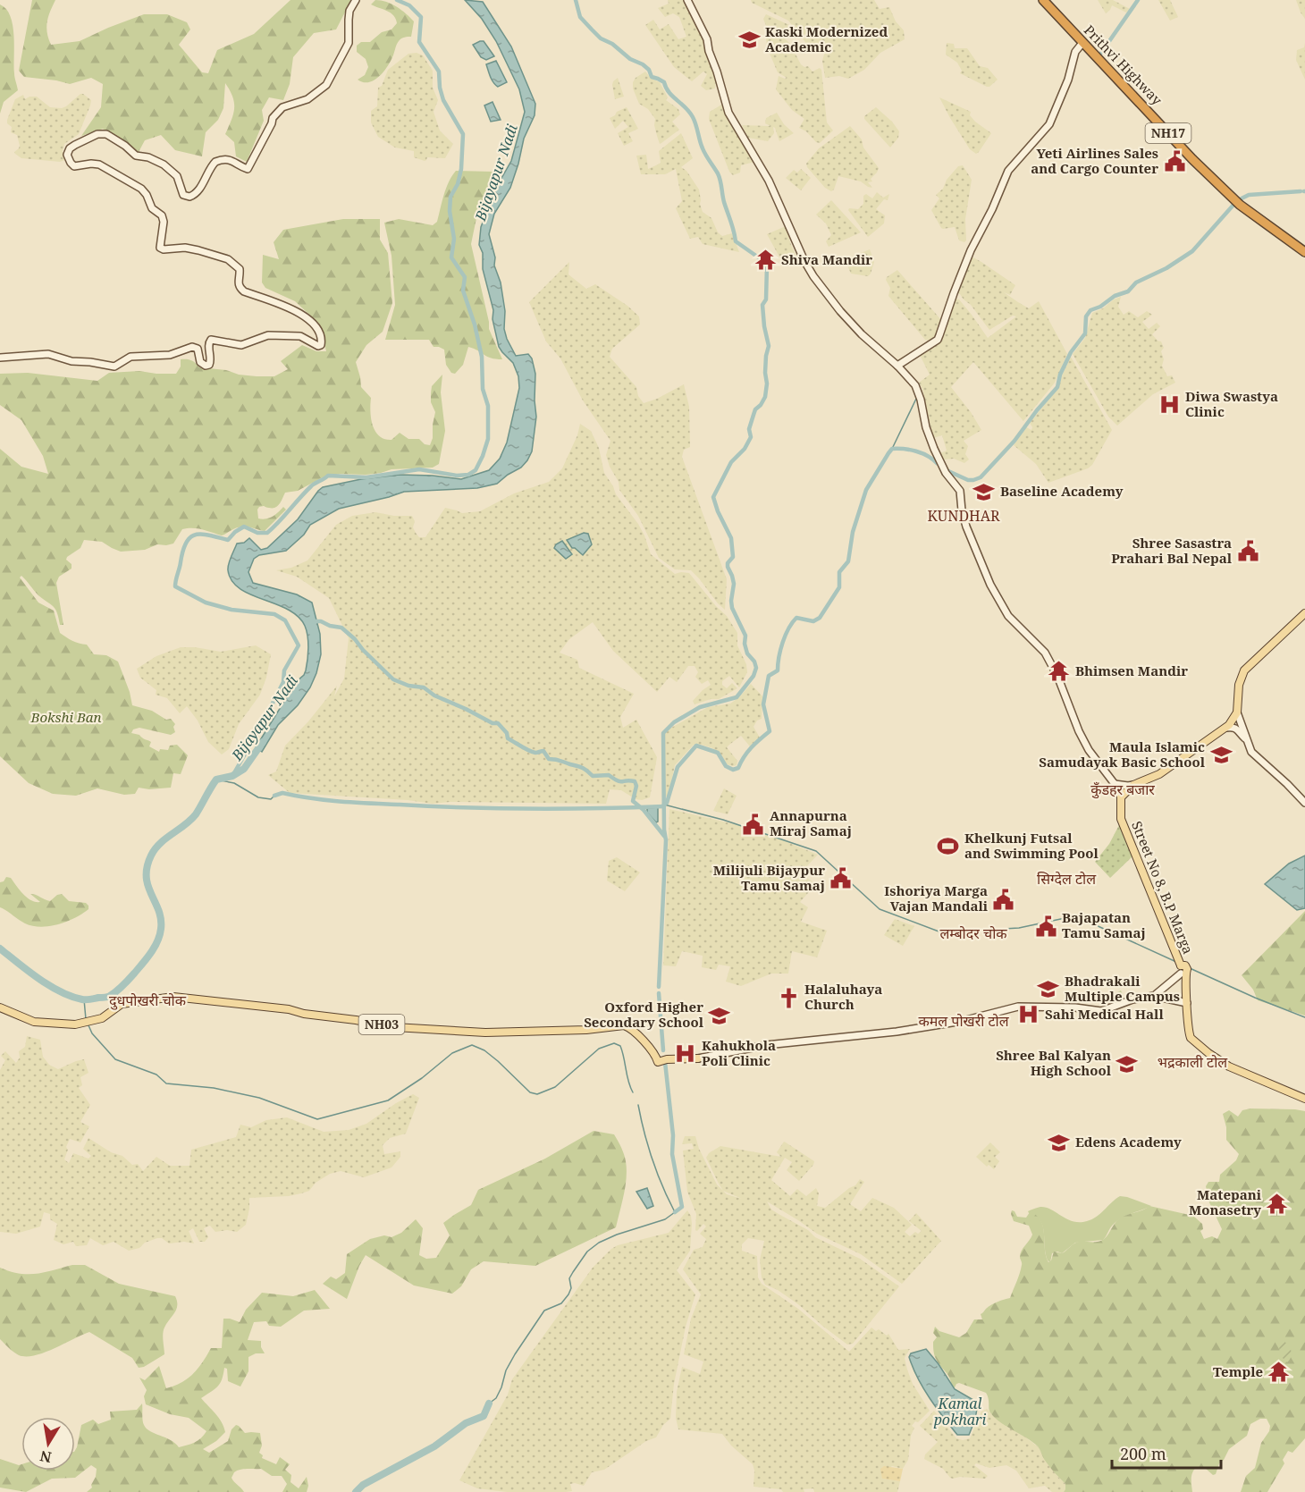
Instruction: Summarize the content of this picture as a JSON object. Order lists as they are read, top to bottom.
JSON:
{
  "streets": {
    "highway": ["Prithvi Highway", "NH17"],
    "main road": ["Street No 8, B.P Marga", "NH03"]
  },
  "districts": [
    "KUNDHAR",
    "कुँडहर बजार",
    "सिग्देल टोल",
    "लम्बोदर चोक",
    "दुधपोखरी चोक",
    "कमल पोखरी टोल",
    "भद्रकाली टोल"
  ],
  "water": ["Bijayapur Nadi", "Kamal pokhari"],
  "parks": ["Bokshi Ban"],
  "places": {
    "school or university": [
      "Kaski Modernized Academic",
      "Baseline Academy",
      "Maula Islamic Samudayak Basic School",
      "Bhadrakali Multiple Campus",
      "Oxford Higher Secondary School",
      "Shree Bal Kalyan High School",
      "Edens Academy"
    ],
    "public building": [
      "Yeti Airlines Sales and Cargo Counter",
      "Shree Sasastra Prahari Bal Nepal",
      "Annapurna Miraj Samaj",
      "Milijuli Bijaypur Tamu Samaj",
      "Ishoriya Marga Vajan Mandali",
      "Bajapatan Tamu Samaj"
    ],
    "temple": [
      "Shiva Mandir",
      "Bhimsen Mandir",
      "Matepani Monasetry",
      "Temple"
    ],
    "hospital": ["Diwa Swastya Clinic", "Sahi Medical Hall", "Kahukhola Poli Clinic"],
    "sports": ["Khelkunj Futsal and Swimming Pool"],
    "church": ["Halaluhaya Church"]
  },
  "scale_bar": "200 m",
  "north": "bottom"
}
